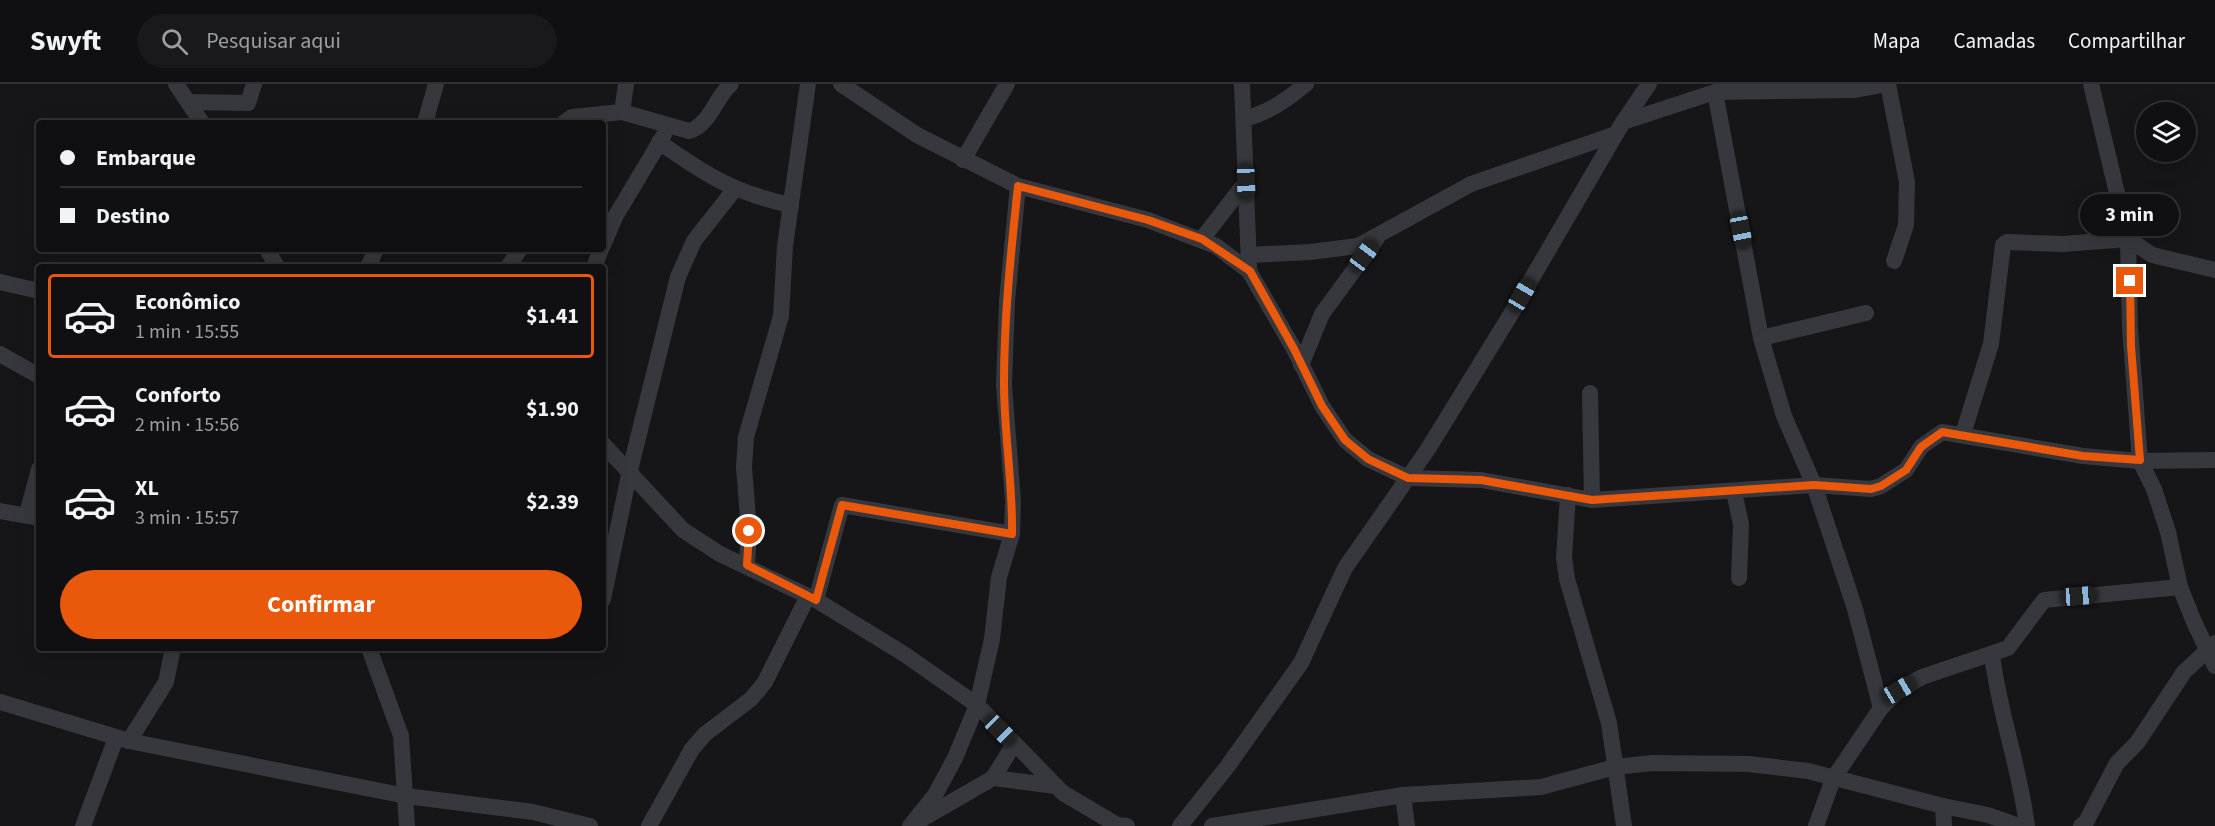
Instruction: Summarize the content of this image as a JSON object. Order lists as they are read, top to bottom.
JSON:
{
  "page": {
    "header": "Swyft",
    "search": "Pesquisar aqui",
    "nav": ["Mapa", "Camadas", "Compartilhar"],
    "banner": ["Embarque", "Destino"],
    "bubble": "3 min",
    "list": [
      {
        "name": "Econômico",
        "note": "1 min · 15:55",
        "value": "$1.41"
      },
      {
        "name": "Conforto",
        "note": "2 min · 15:56",
        "value": "$1.90"
      },
      {
        "name": "XL",
        "note": "3 min · 15:57",
        "value": "$2.39"
      }
    ],
    "buttons": "Confirmar"
  }
}
